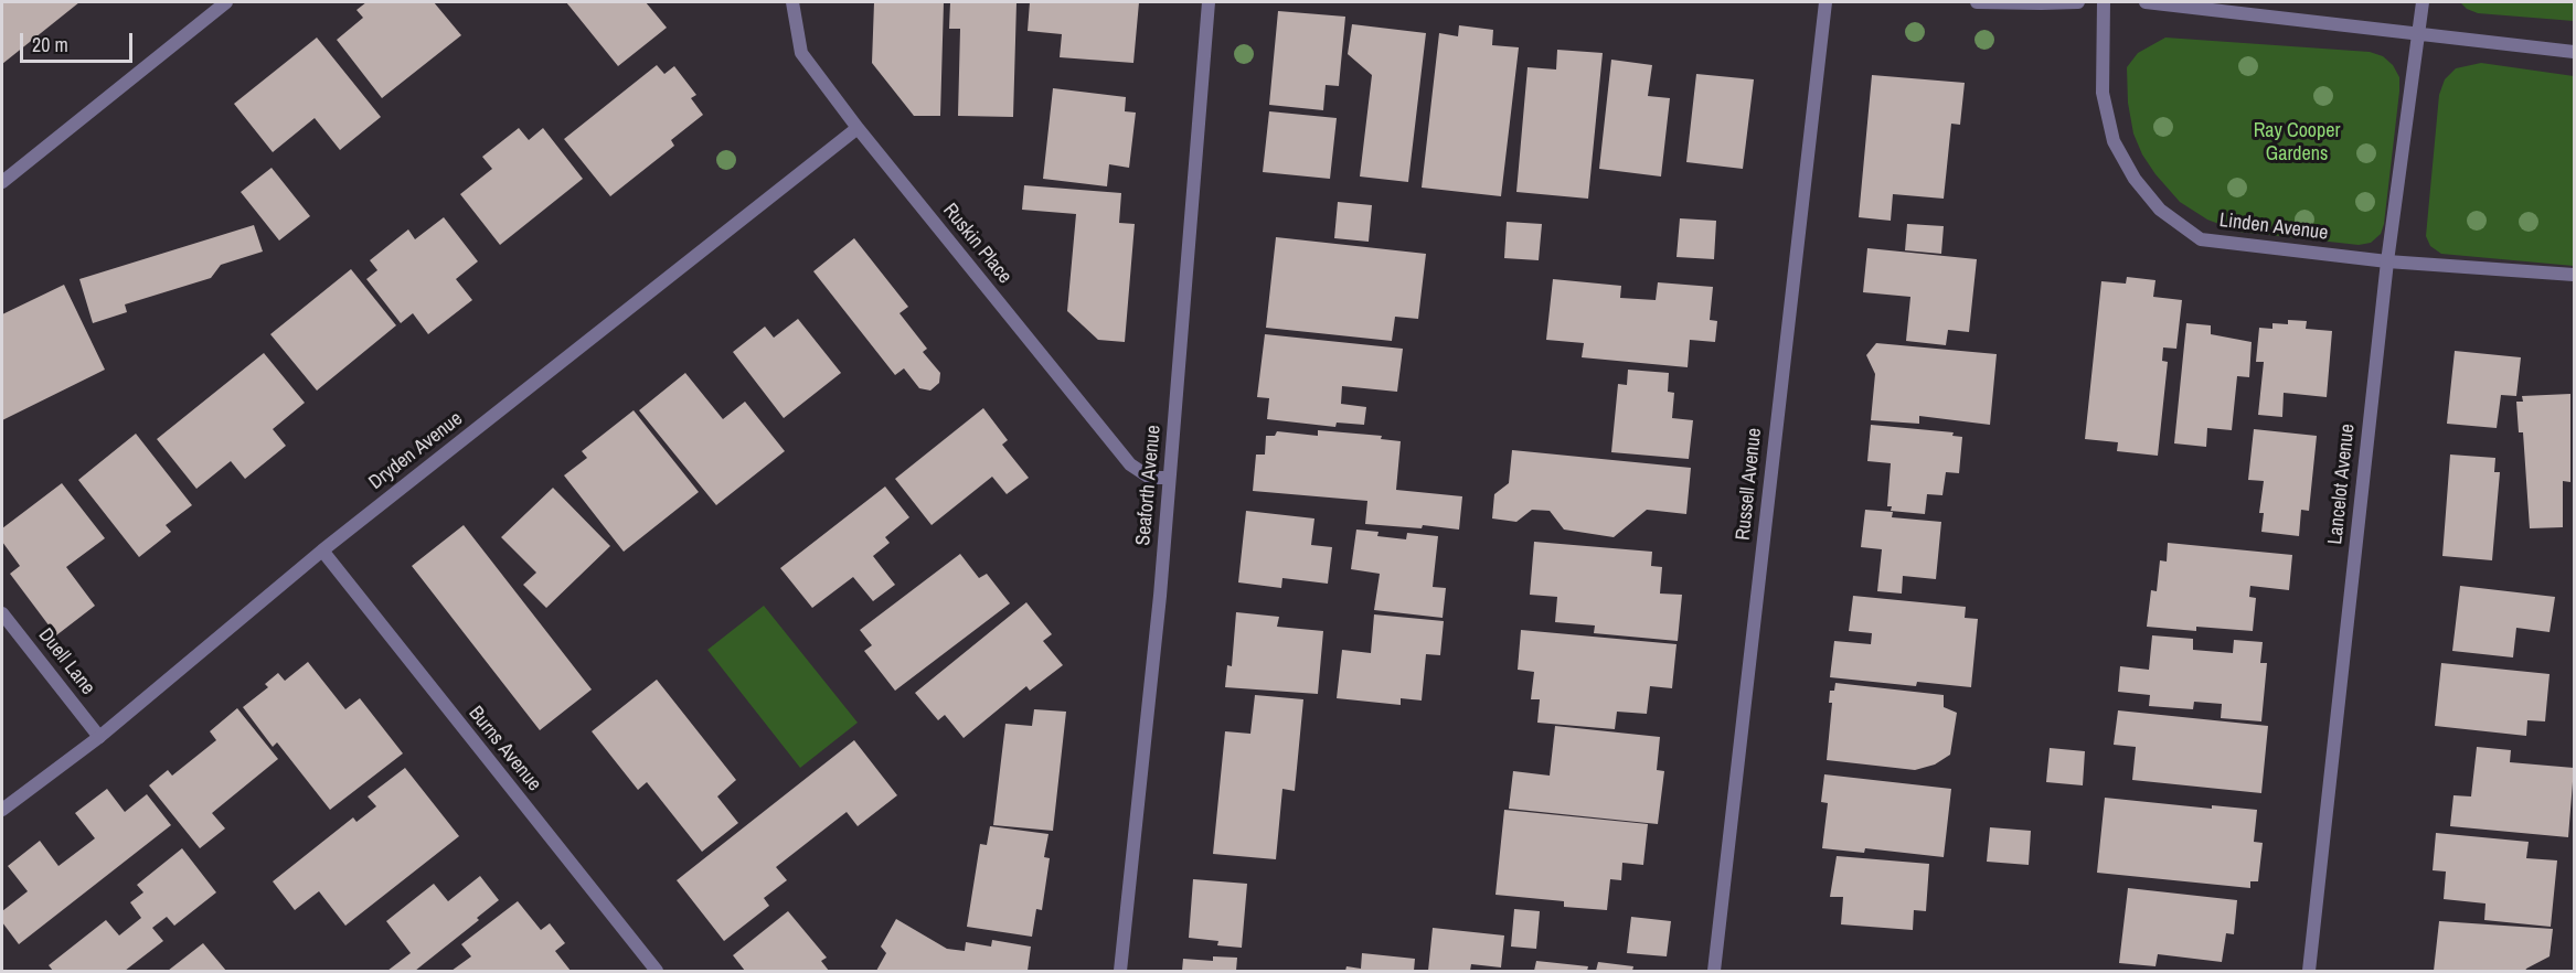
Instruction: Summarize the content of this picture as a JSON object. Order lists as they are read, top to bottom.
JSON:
{
  "streets": {
    "street": [
      "Linden Avenue",
      "Ruskin Place",
      "Dryden Avenue",
      "Russell Avenue",
      "Lancelot Avenue",
      "Seaforth Avenue",
      "Duell Lane",
      "Burns Avenue"
    ]
  },
  "crossings": [
    ["Linden Avenue", "Lancelot Avenue"],
    ["Ruskin Place", "Dryden Avenue"],
    ["Ruskin Place", "Seaforth Avenue"],
    ["Dryden Avenue", "Duell Lane"],
    ["Dryden Avenue", "Burns Avenue"]
  ],
  "parks": ["Ray Cooper Gardens"],
  "scale_bar": "20 m"
}
